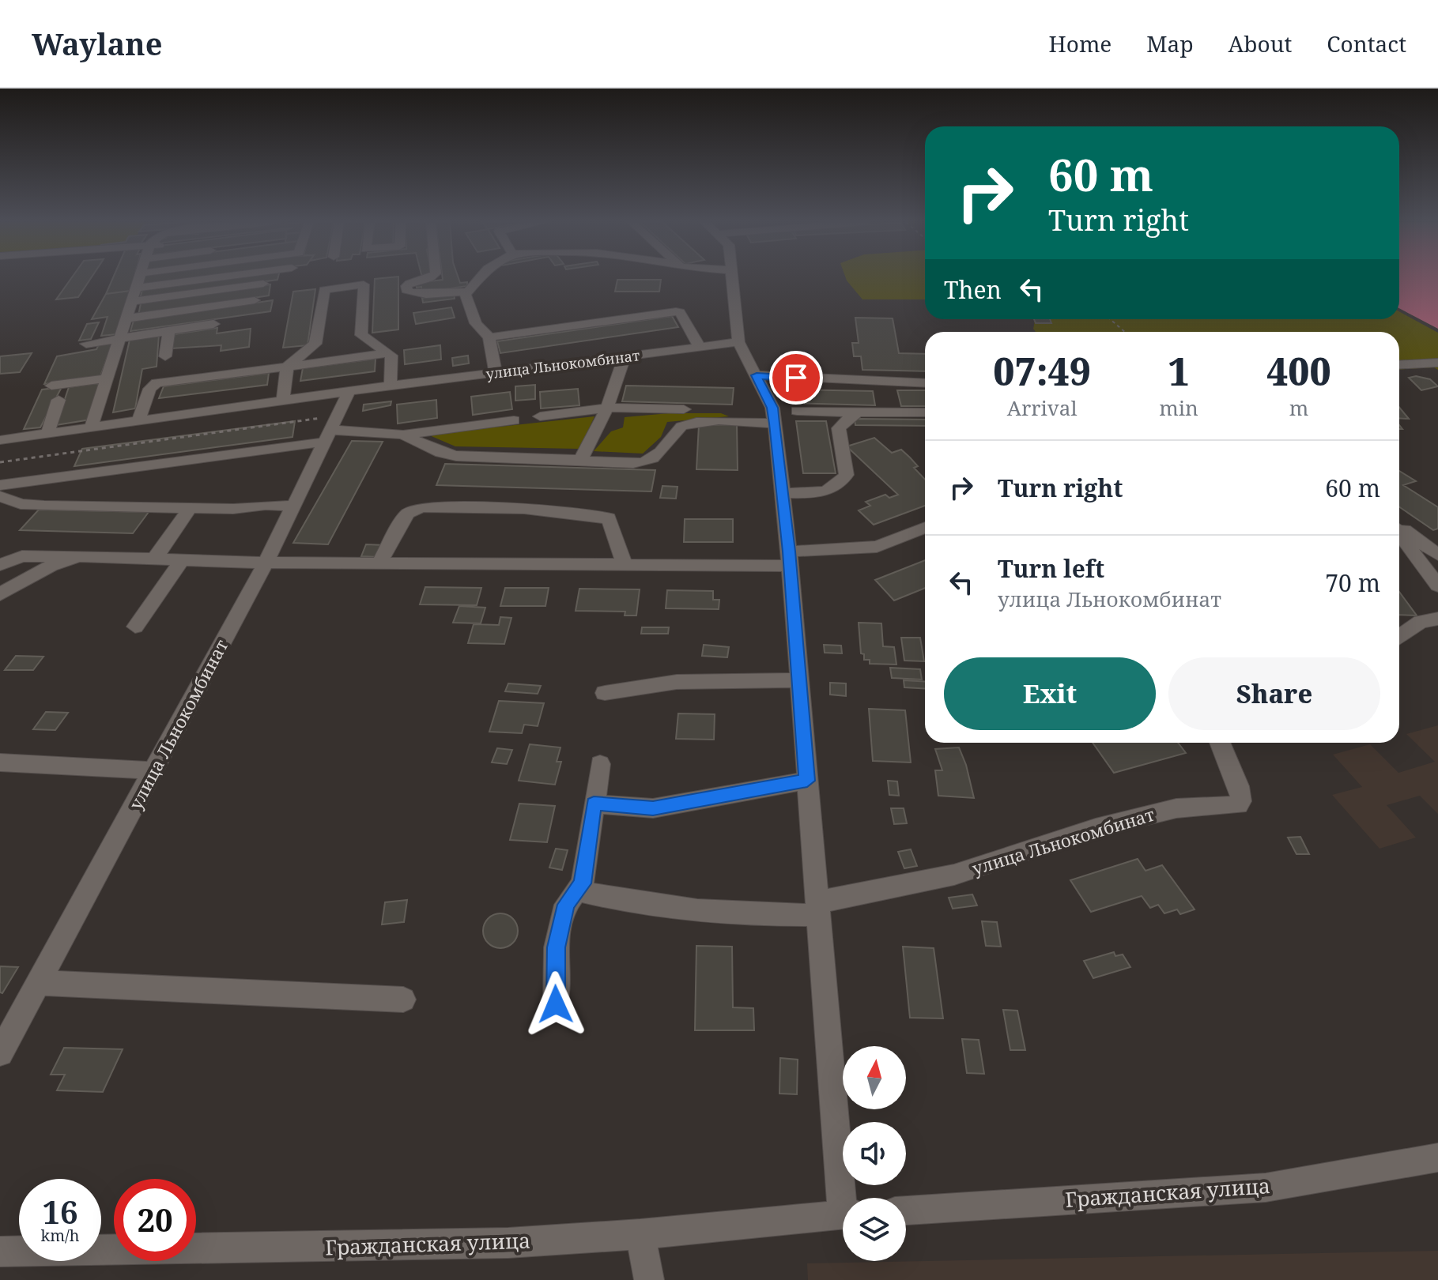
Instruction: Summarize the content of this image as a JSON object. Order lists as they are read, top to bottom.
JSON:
{
  "streets": {
    "street": ["улица Льнокомбинат", "Гражданская улица"]
  },
  "north": "top",
  "page": {
    "header": "Waylane",
    "nav": [
      "Home",
      "Map",
      "About",
      "Contact"
    ],
    "turn": ["60 m", "Turn right"],
    "then": "Then",
    "eta": [
      "07:49",
      "Arrival",
      "1",
      "min",
      "400",
      "m"
    ],
    "list": [
      {
        "name": "Turn right",
        "value": "60 m"
      },
      {
        "name": "Turn left",
        "note": "улица Льнокомбинат",
        "value": "70 m"
      }
    ],
    "buttons": ["Exit", "Share"],
    "speed": "16 km/h",
    "limit": "20"
  }
}
